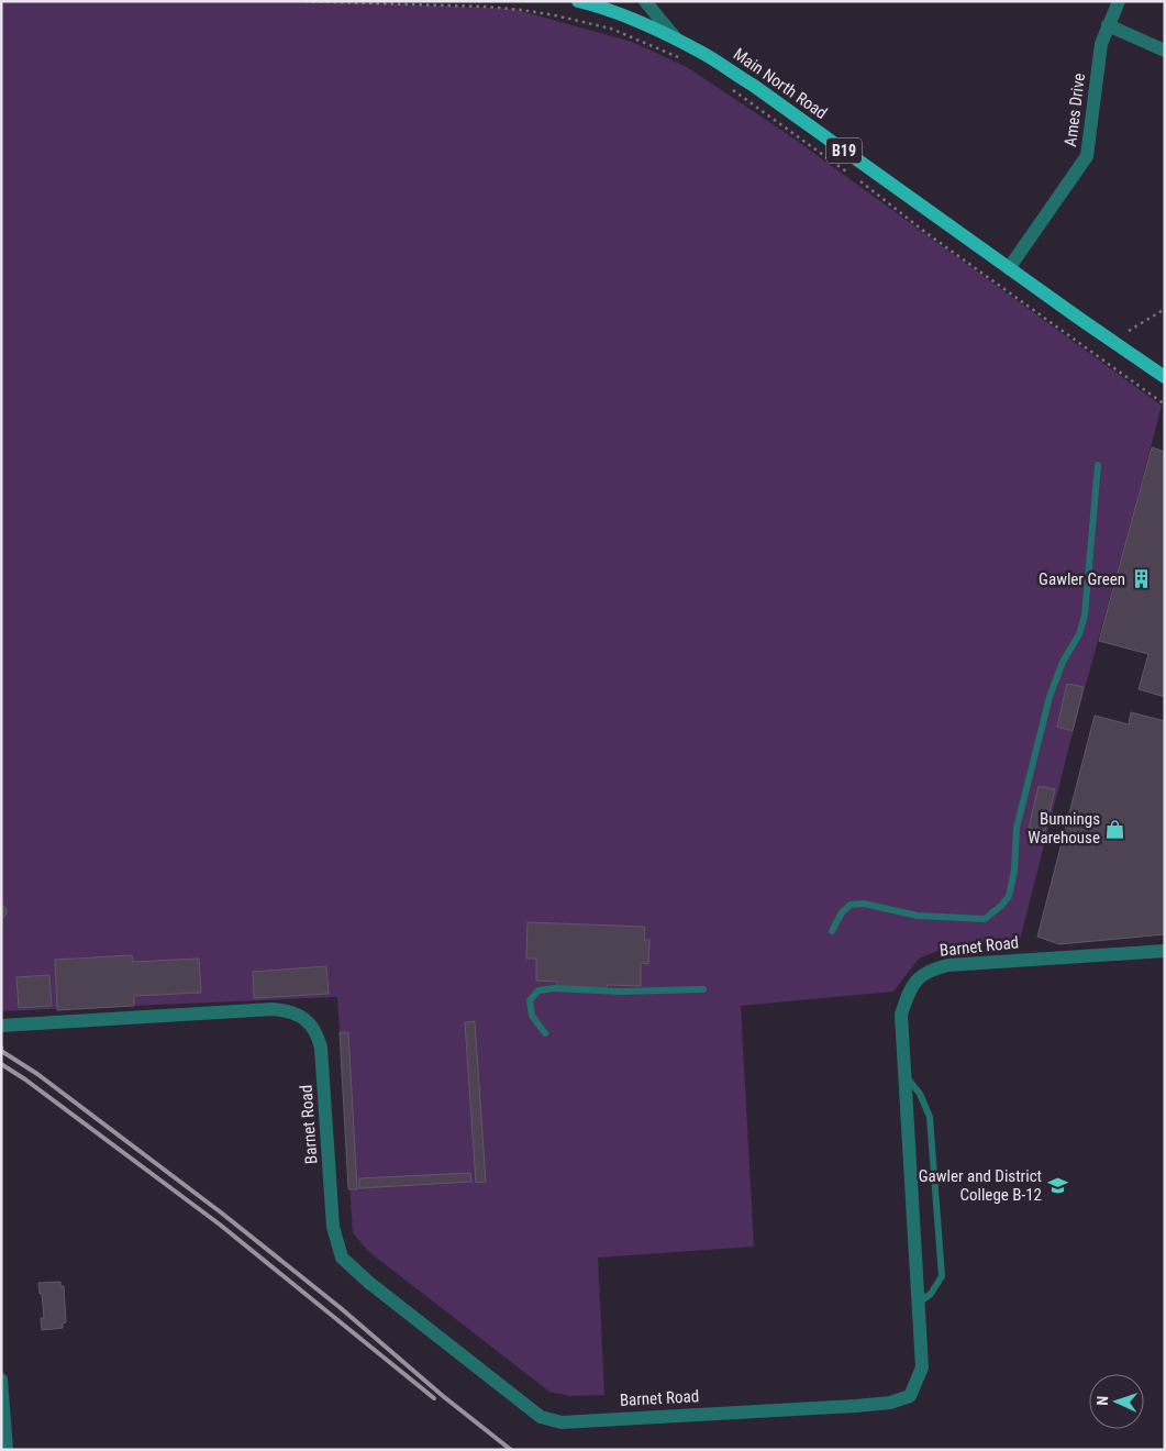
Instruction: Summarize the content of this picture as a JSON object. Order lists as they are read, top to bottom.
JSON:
{
  "streets": {
    "main road": ["Main North Road", "B19"],
    "street": ["Ames Drive", "Barnet Road"]
  },
  "crossings": [
    ["Main North Road", "Ames Drive"]
  ],
  "places": {
    "building": ["Gawler Green"],
    "shop": ["Bunnings Warehouse"],
    "school or university": ["Gawler and District College B-12"]
  },
  "north": "left"
}
